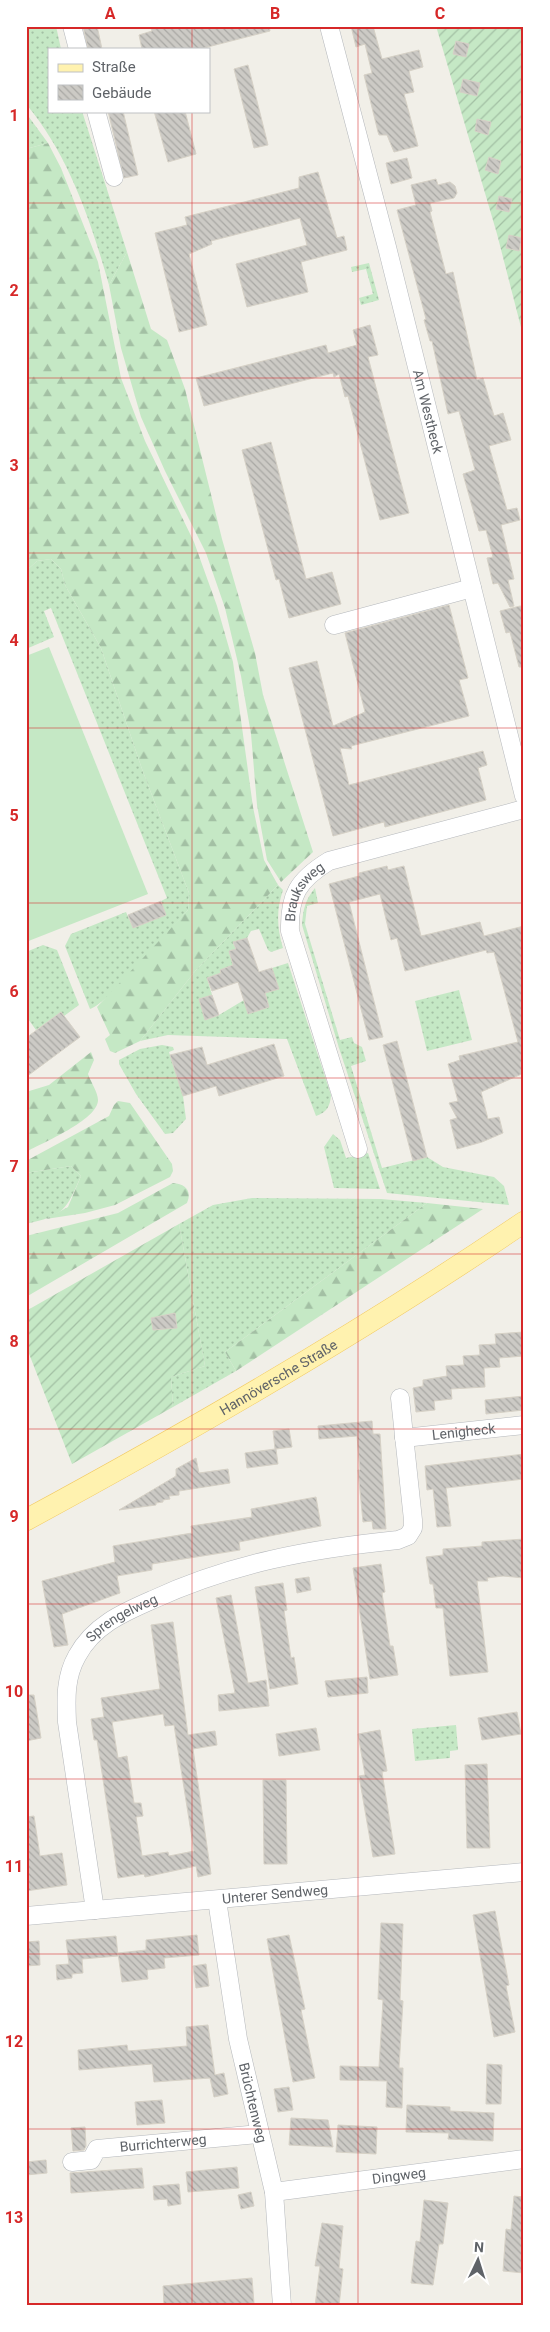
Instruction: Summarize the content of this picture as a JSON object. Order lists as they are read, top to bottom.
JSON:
{
  "streets": {
    "main road": ["Hannöversche Straße"],
    "street": [
      "Am Westheck",
      "Brauksweg",
      "Lenigheck",
      "Sprengelweg",
      "Unterer Sendweg",
      "Brüchtenweg",
      "Burrichterweg",
      "Dingweg"
    ]
  },
  "crossings": [
    ["Lenigheck", "Sprengelweg"],
    ["Sprengelweg", "Unterer Sendweg"],
    ["Unterer Sendweg", "Brüchtenweg"],
    ["Brüchtenweg", "Burrichterweg"],
    ["Brüchtenweg", "Dingweg"]
  ],
  "legend": ["Straße", "Gebäude"],
  "north": "top",
  "grid": {
    "columns": ["A", "B", "C"],
    "rows": [
      "1",
      "2",
      "3",
      "4",
      "5",
      "6",
      "7",
      "8",
      "9",
      "10",
      "11",
      "12",
      "13"
    ]
  }
}
